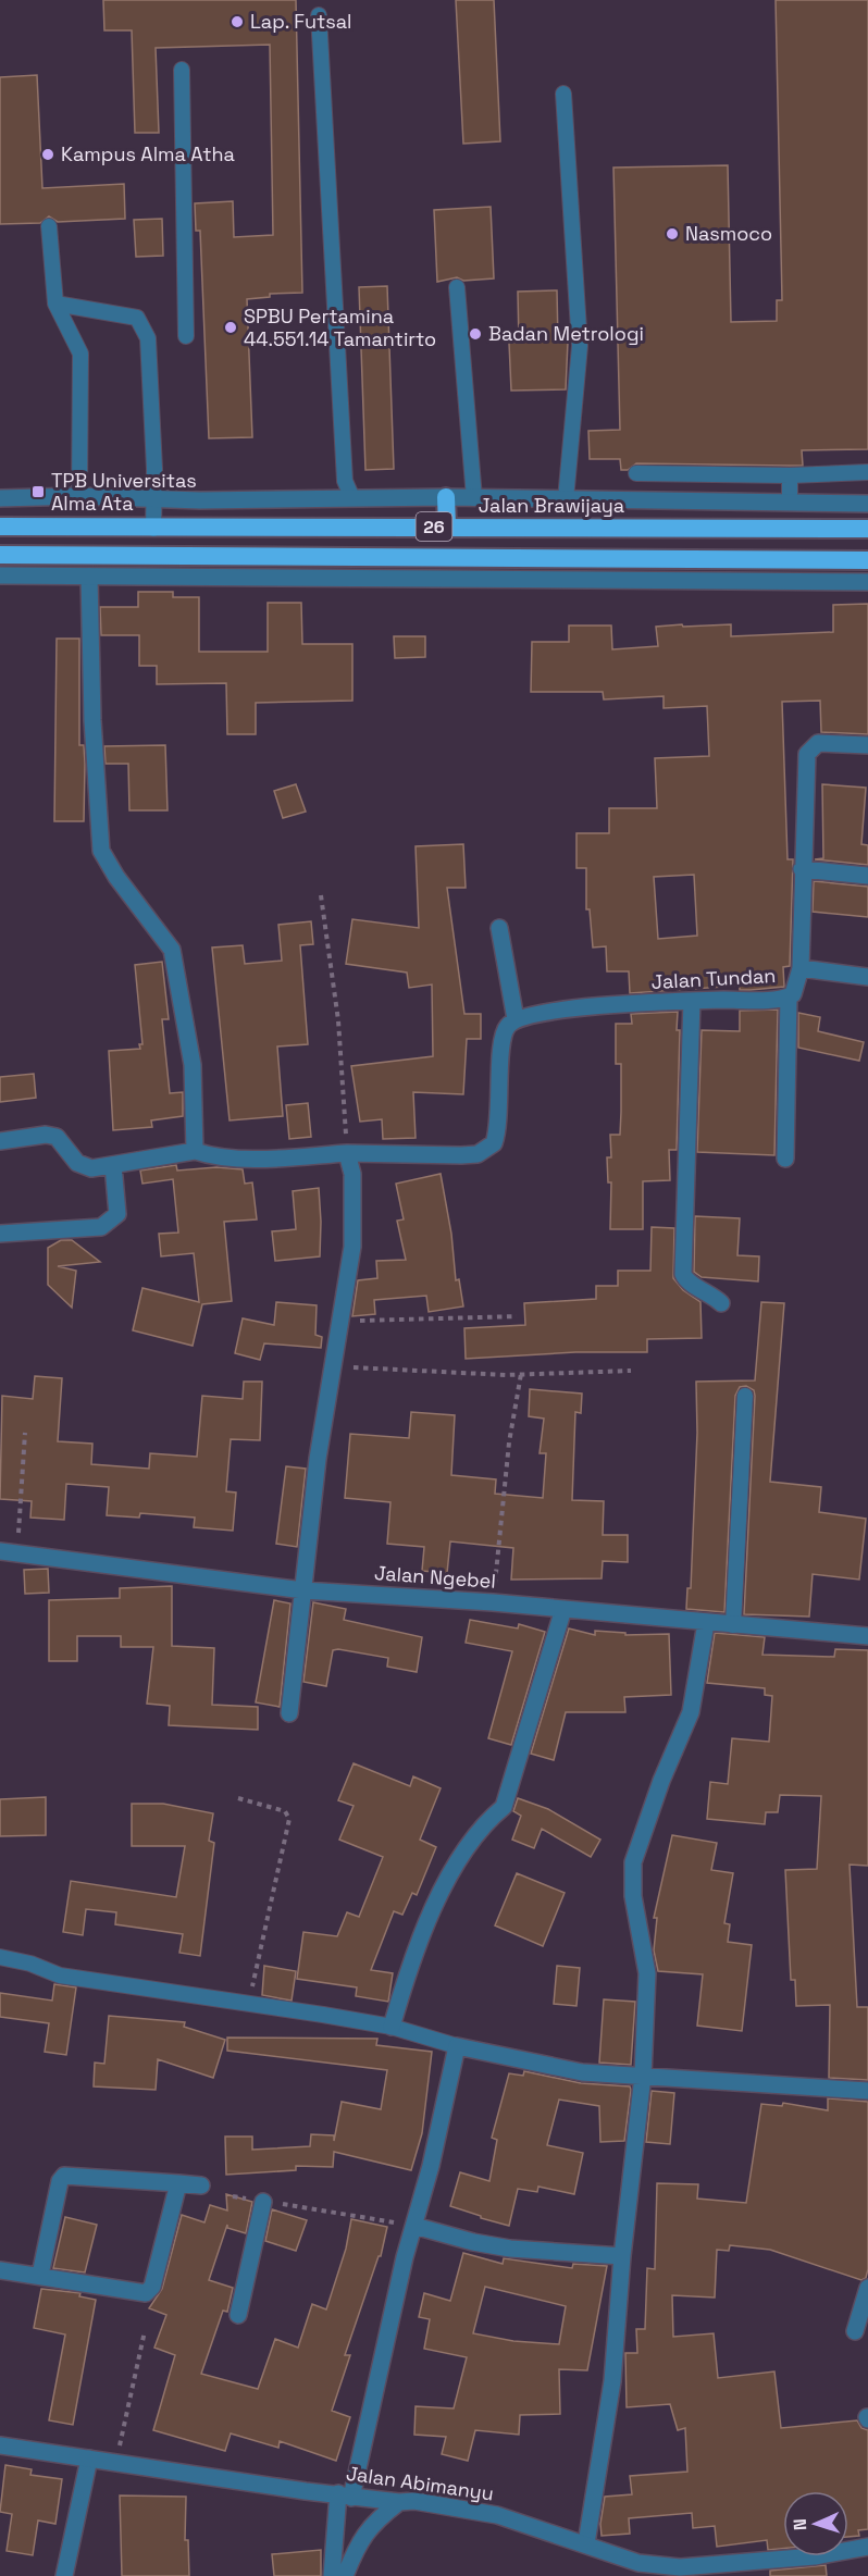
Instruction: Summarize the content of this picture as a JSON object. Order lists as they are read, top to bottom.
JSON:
{
  "streets": {
    "highway": ["Jalan Brawijaya", "26"],
    "street": ["Jalan Tundan", "Jalan Ngebel", "Jalan Abimanyu"]
  },
  "places": {
    "other": [
      "Lap. Futsal",
      "Kampus Alma Atha",
      "Nasmoco",
      "SPBU Pertamina 44.551.14 Tamantirto",
      "Badan Metrologi"
    ],
    "transit": ["TPB Universitas Alma Ata"]
  },
  "north": "left"
}
